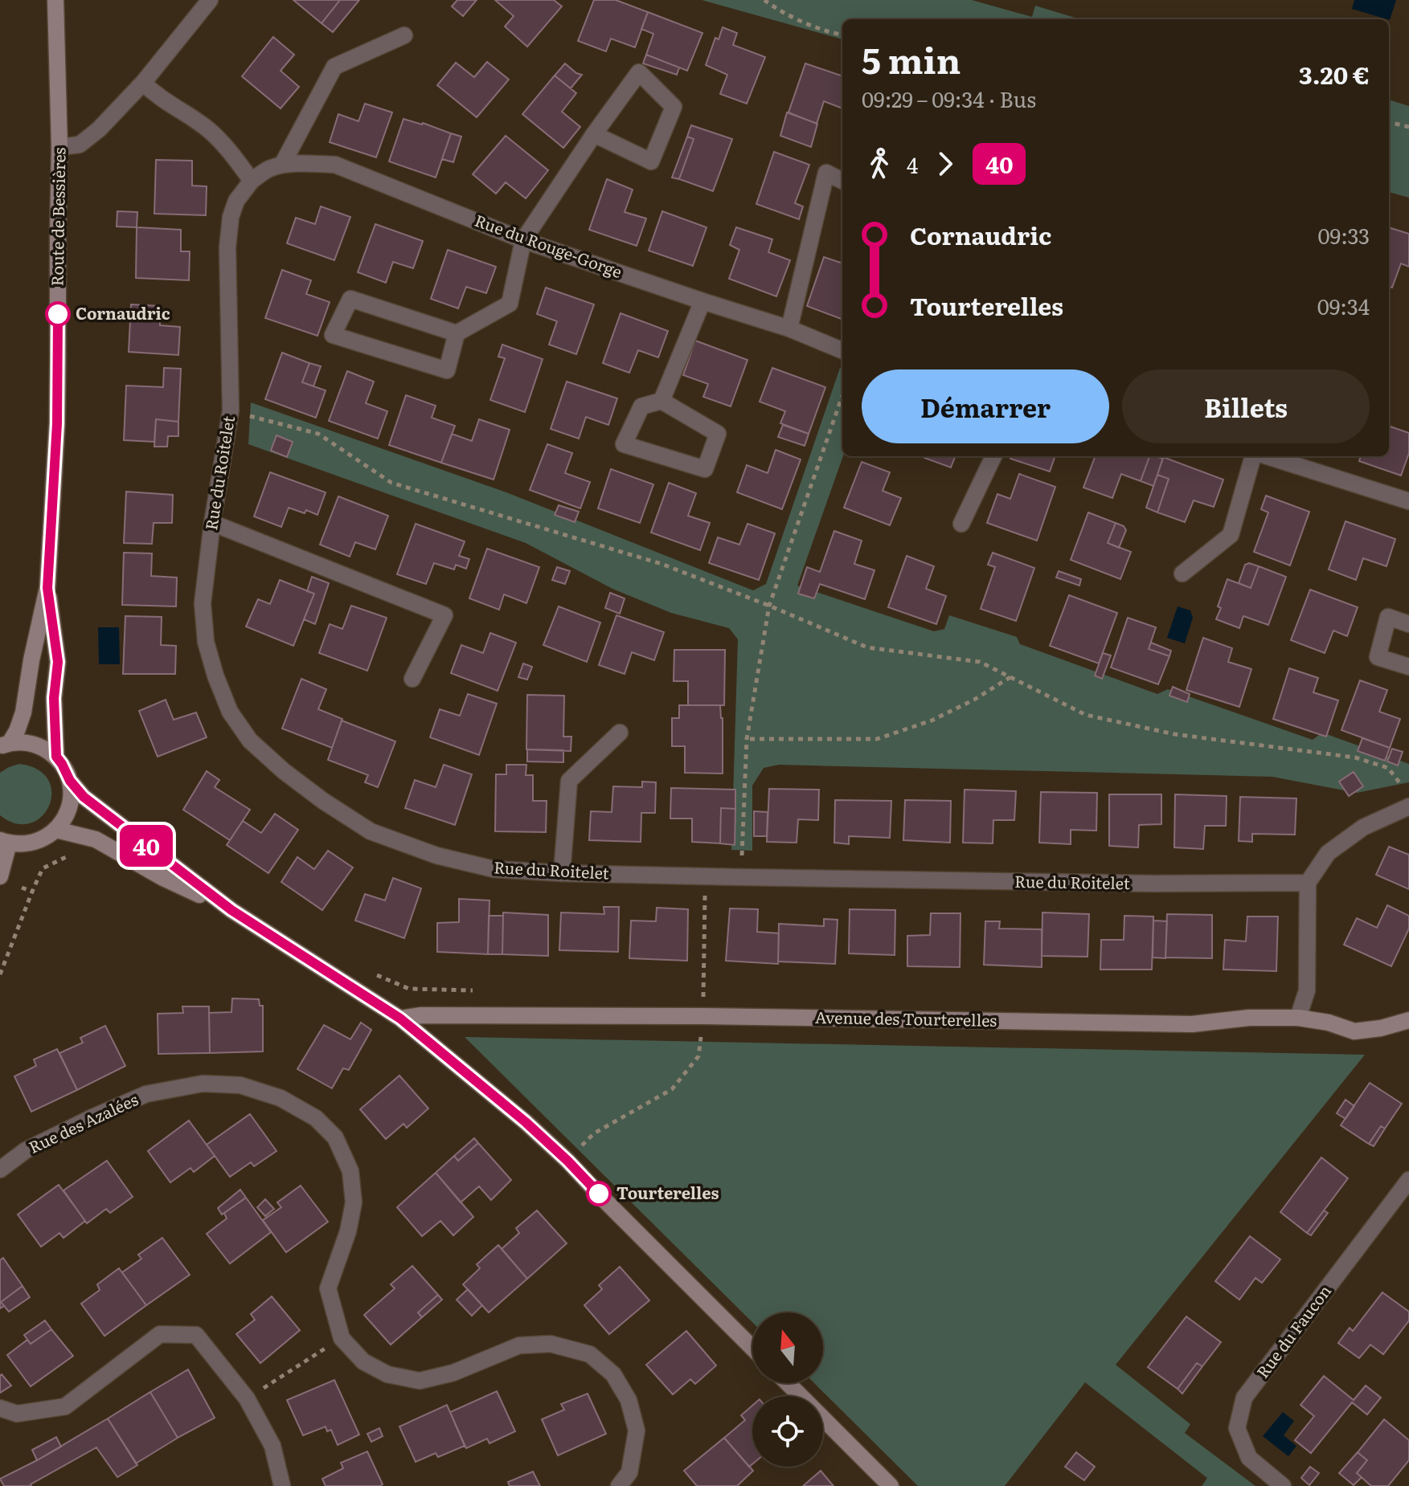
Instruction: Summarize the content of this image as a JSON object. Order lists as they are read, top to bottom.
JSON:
{
  "streets": {
    "street": [
      "Route de Bessières",
      "Rue du Rouge-Gorge",
      "Rue du Roitelet",
      "Avenue des Tourterelles",
      "Rue des Azalées",
      "Rue du Faucon"
    ]
  },
  "crossings": [
    ["Rue du Rouge-Gorge", "Rue du Roitelet"]
  ],
  "places": ["Cornaudric", "Tourterelles"],
  "lines": ["bus line 40"],
  "north": "top",
  "page": {
    "on_map": "40",
    "heading": ["5 min", "09:29 – 09:34 · Bus", "3.20 €"],
    "legs": ["4", "40"],
    "list": [
      {
        "name": "Cornaudric",
        "value": "09:33"
      },
      {
        "name": "Tourterelles",
        "value": "09:34"
      }
    ],
    "buttons": ["Démarrer", "Billets"]
  }
}
